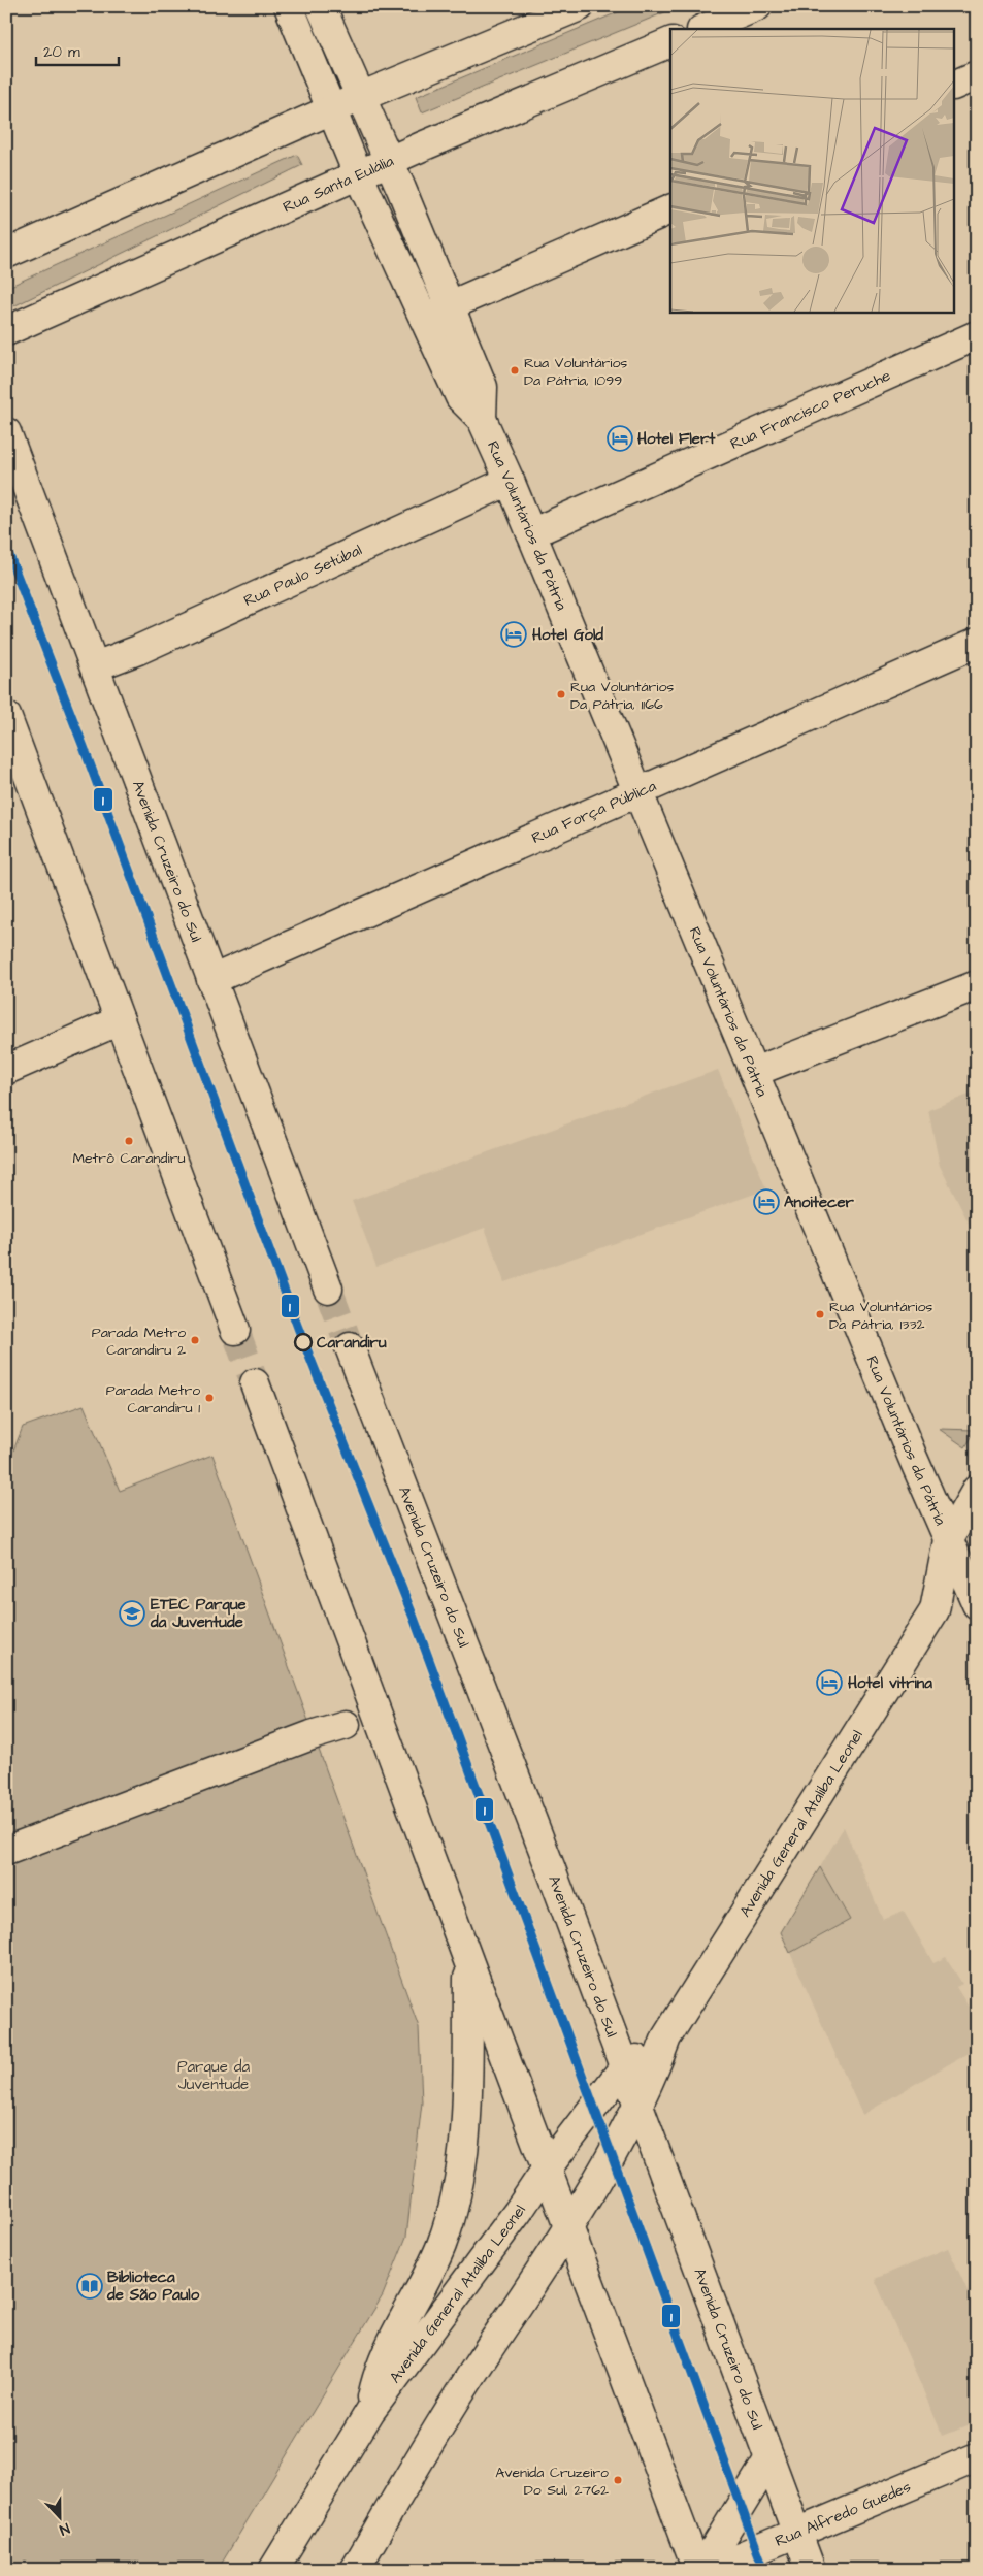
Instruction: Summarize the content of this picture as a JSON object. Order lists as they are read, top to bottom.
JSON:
{
  "streets": {
    "main road": [
      "Rua Santa Eulália",
      "Rua Francisco Peruche",
      "Rua Voluntários da Pátria",
      "Rua Paulo Setúbal",
      "Rua Força Pública",
      "Avenida Cruzeiro do Sul",
      "Avenida General Ataliba Leonel",
      "Rua Alfredo Guedes"
    ]
  },
  "crossings": [
    ["Rua Santa Eulália", "Rua Voluntários da Pátria"],
    ["Rua Francisco Peruche", "Rua Voluntários da Pátria"],
    ["Rua Voluntários da Pátria", "Rua Paulo Setúbal"],
    ["Rua Voluntários da Pátria", "Rua Força Pública"],
    ["Rua Voluntários da Pátria", "Avenida General Ataliba Leonel"],
    ["Rua Paulo Setúbal", "Avenida Cruzeiro do Sul"],
    ["Rua Força Pública", "Avenida Cruzeiro do Sul"],
    ["Avenida Cruzeiro do Sul", "Avenida General Ataliba Leonel"],
    ["Avenida Cruzeiro do Sul", "Rua Alfredo Guedes"]
  ],
  "parks": ["Parque da Juventude"],
  "places": {
    "other": [
      "Rua Voluntários Da Pátria, 1099",
      "Rua Voluntários Da Pátria, 1166",
      "Metrô Carandiru",
      "Rua Voluntários Da Pátria, 1332",
      "Parada Metro Carandiru 2",
      "Carandiru",
      "Parada Metro Carandiru 1",
      "Avenida Cruzeiro Do Sul, 2762"
    ],
    "hotel": [
      "Hotel Flert",
      "Hotel Gold",
      "Anoitecer",
      "Hotel vitrina"
    ],
    "school or university": ["ETEC Parque da Juventude"],
    "library": ["Biblioteca de São Paulo"]
  },
  "lines": ["metro line 1"],
  "scale_bar": "20 m",
  "north": "bottom"
}
